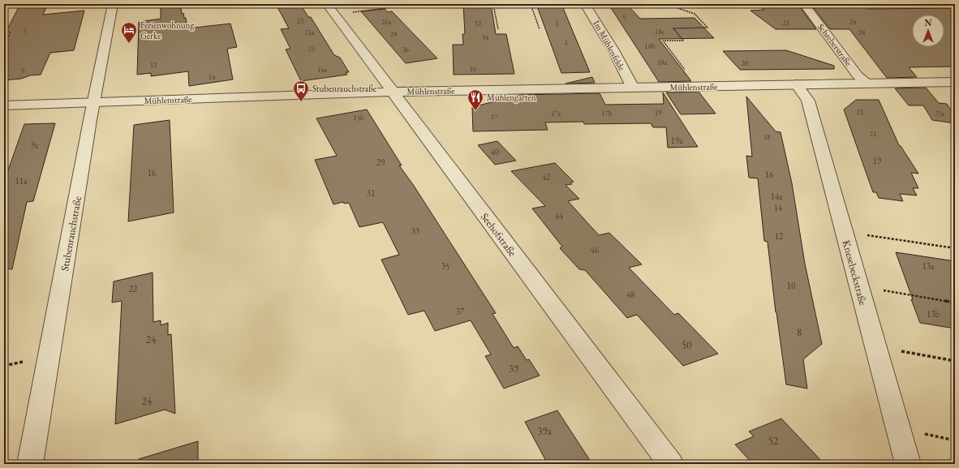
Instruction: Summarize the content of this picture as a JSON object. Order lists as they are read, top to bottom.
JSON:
{
  "streets": {
    "street": [
      "Schreberstraße",
      "Im Mühlenfelde",
      "Mühlenstraße",
      "Stubenrauchstraße",
      "Seehofstraße",
      "Knesebeckstraße"
    ]
  },
  "crossings": [
    ["Schreberstraße", "Mühlenstraße"],
    ["Im Mühlenfelde", "Mühlenstraße"],
    ["Mühlenstraße", "Stubenrauchstraße"],
    ["Mühlenstraße", "Seehofstraße"],
    ["Mühlenstraße", "Knesebeckstraße"]
  ],
  "places": {
    "hotel": ["Ferienwohnung Gerke"],
    "bus stop": ["Stubenrauchstraße"],
    "restaurant": ["Mühlengarten"]
  },
  "house_numbers": [
    "6",
    "23",
    "26a",
    "24",
    "21",
    "32",
    "3",
    "5",
    "18c",
    "23a",
    "28",
    "28",
    "34",
    "1",
    "18b",
    "25",
    "36",
    "18a",
    "20",
    "12",
    "16",
    "14a",
    "9",
    "14",
    "23",
    "19",
    "17a",
    "17b",
    "23a",
    "17",
    "15b",
    "21",
    "18",
    "19a",
    "9c",
    "40",
    "19",
    "29",
    "16",
    "16",
    "42",
    "11a",
    "31",
    "14a",
    "14",
    "44",
    "33",
    "12",
    "46",
    "35",
    "13a",
    "10",
    "22",
    "48",
    "37",
    "13b",
    "8",
    "24",
    "50",
    "39",
    "24",
    "39a",
    "52"
  ],
  "north": "top"
}
